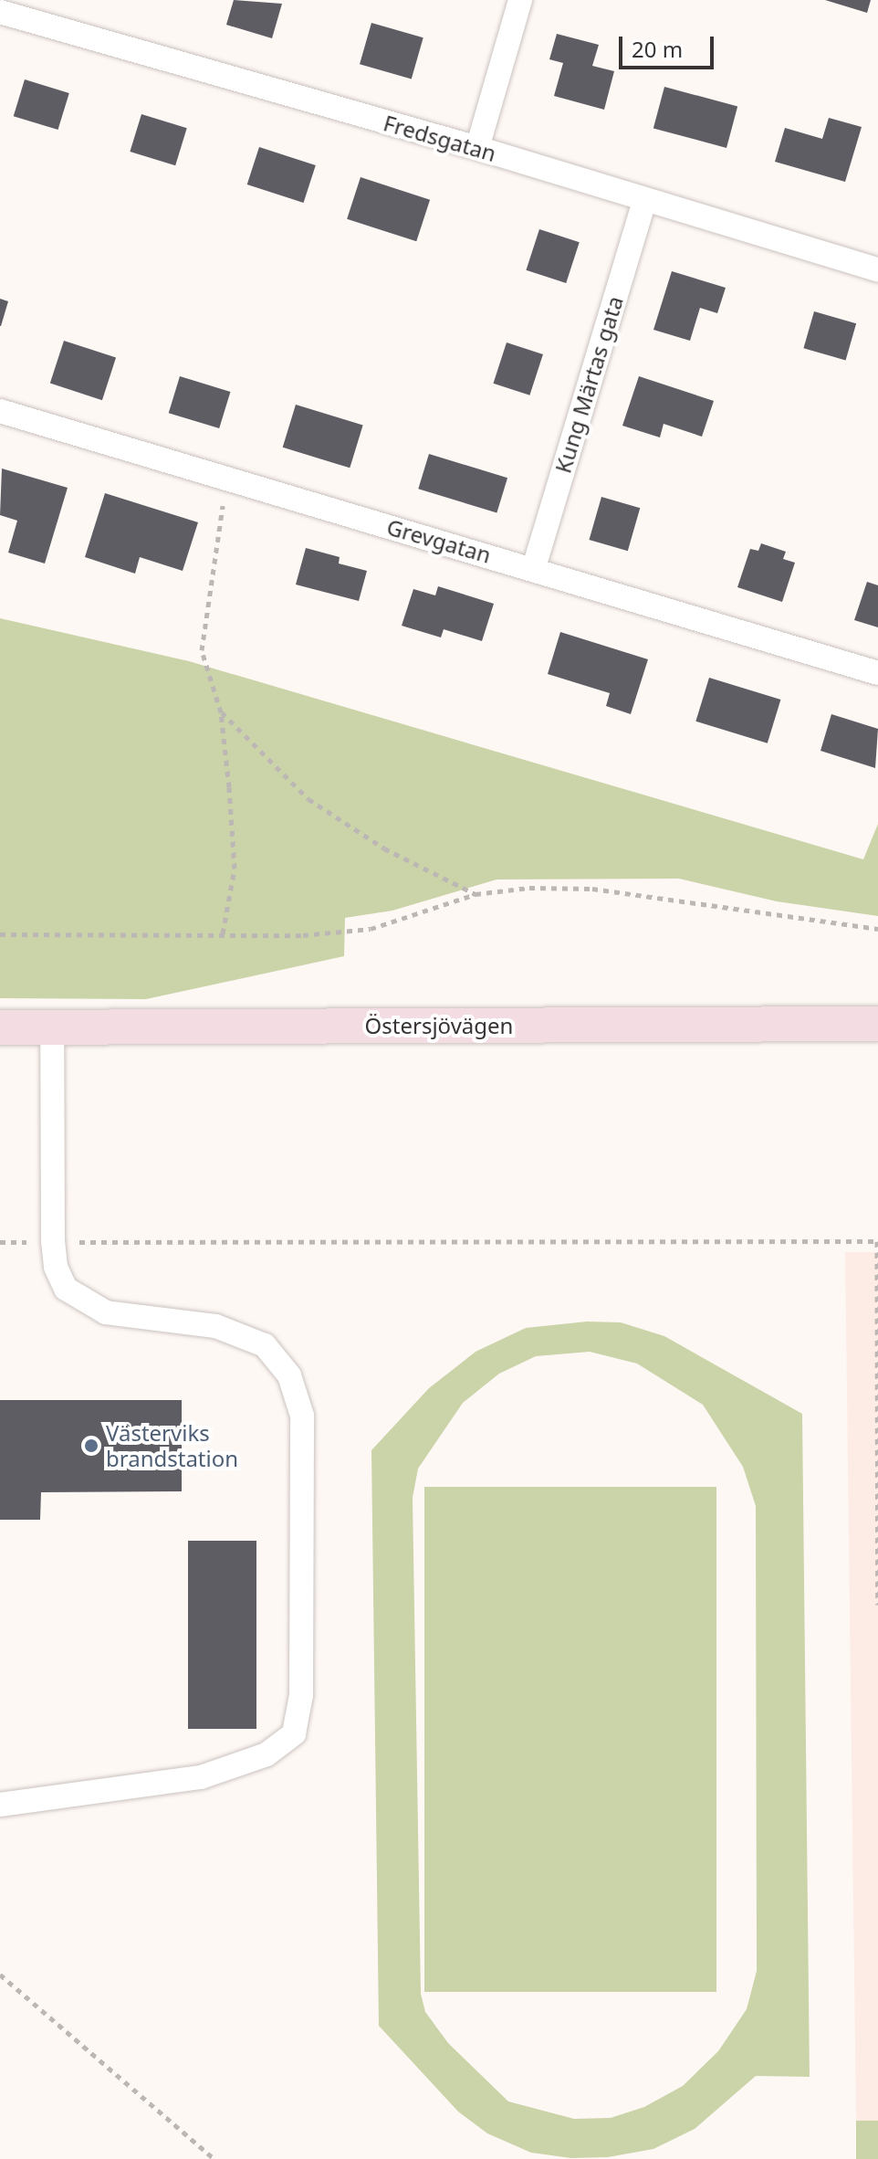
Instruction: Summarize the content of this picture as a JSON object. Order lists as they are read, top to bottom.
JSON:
{
  "streets": {
    "main road": ["Östersjövägen"],
    "street": ["Fredsgatan", "Kung Märtas gata", "Grevgatan"]
  },
  "crossings": [
    ["Fredsgatan", "Kung Märtas gata"],
    ["Kung Märtas gata", "Grevgatan"]
  ],
  "places": ["Västerviks brandstation"],
  "scale_bar": "20 m"
}
